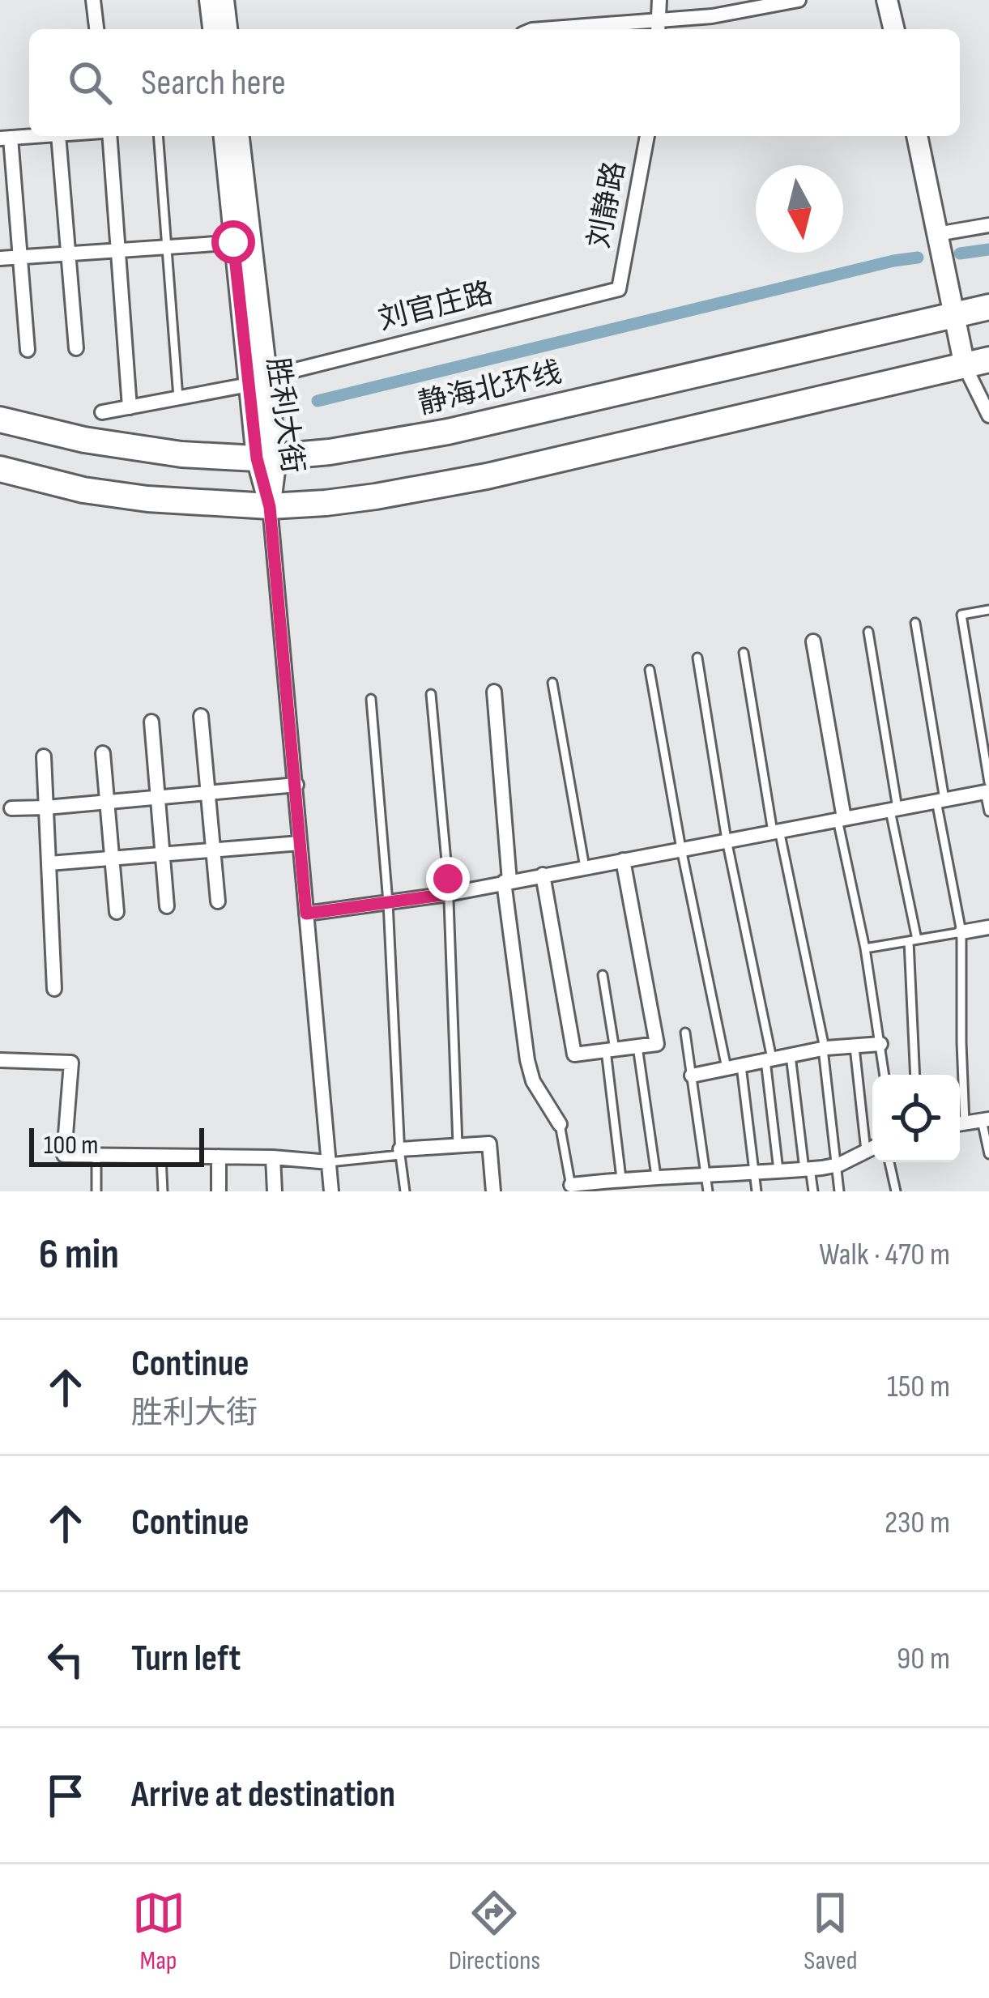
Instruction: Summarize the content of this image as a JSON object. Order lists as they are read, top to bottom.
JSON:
{
  "streets": {
    "highway": ["静海北环线"],
    "main road": ["胜利大街"],
    "street": ["刘静路", "刘官庄路"]
  },
  "crossings": [
    ["刘静路", "刘官庄路"],
    ["刘官庄路", "胜利大街"],
    ["静海北环线", "胜利大街"]
  ],
  "scale_bar": "100 m",
  "north": "bottom",
  "page": {
    "search": "Search here",
    "scale": "100 m",
    "heading": ["6 min", "Walk · 470 m"],
    "list": [
      ["Continue", "胜利大街", "150 m"],
      ["Continue", "230 m"],
      ["Turn left", "90 m"],
      "Arrive at destination"
    ],
    "nav": ["Map", "Directions", "Saved"]
  }
}
